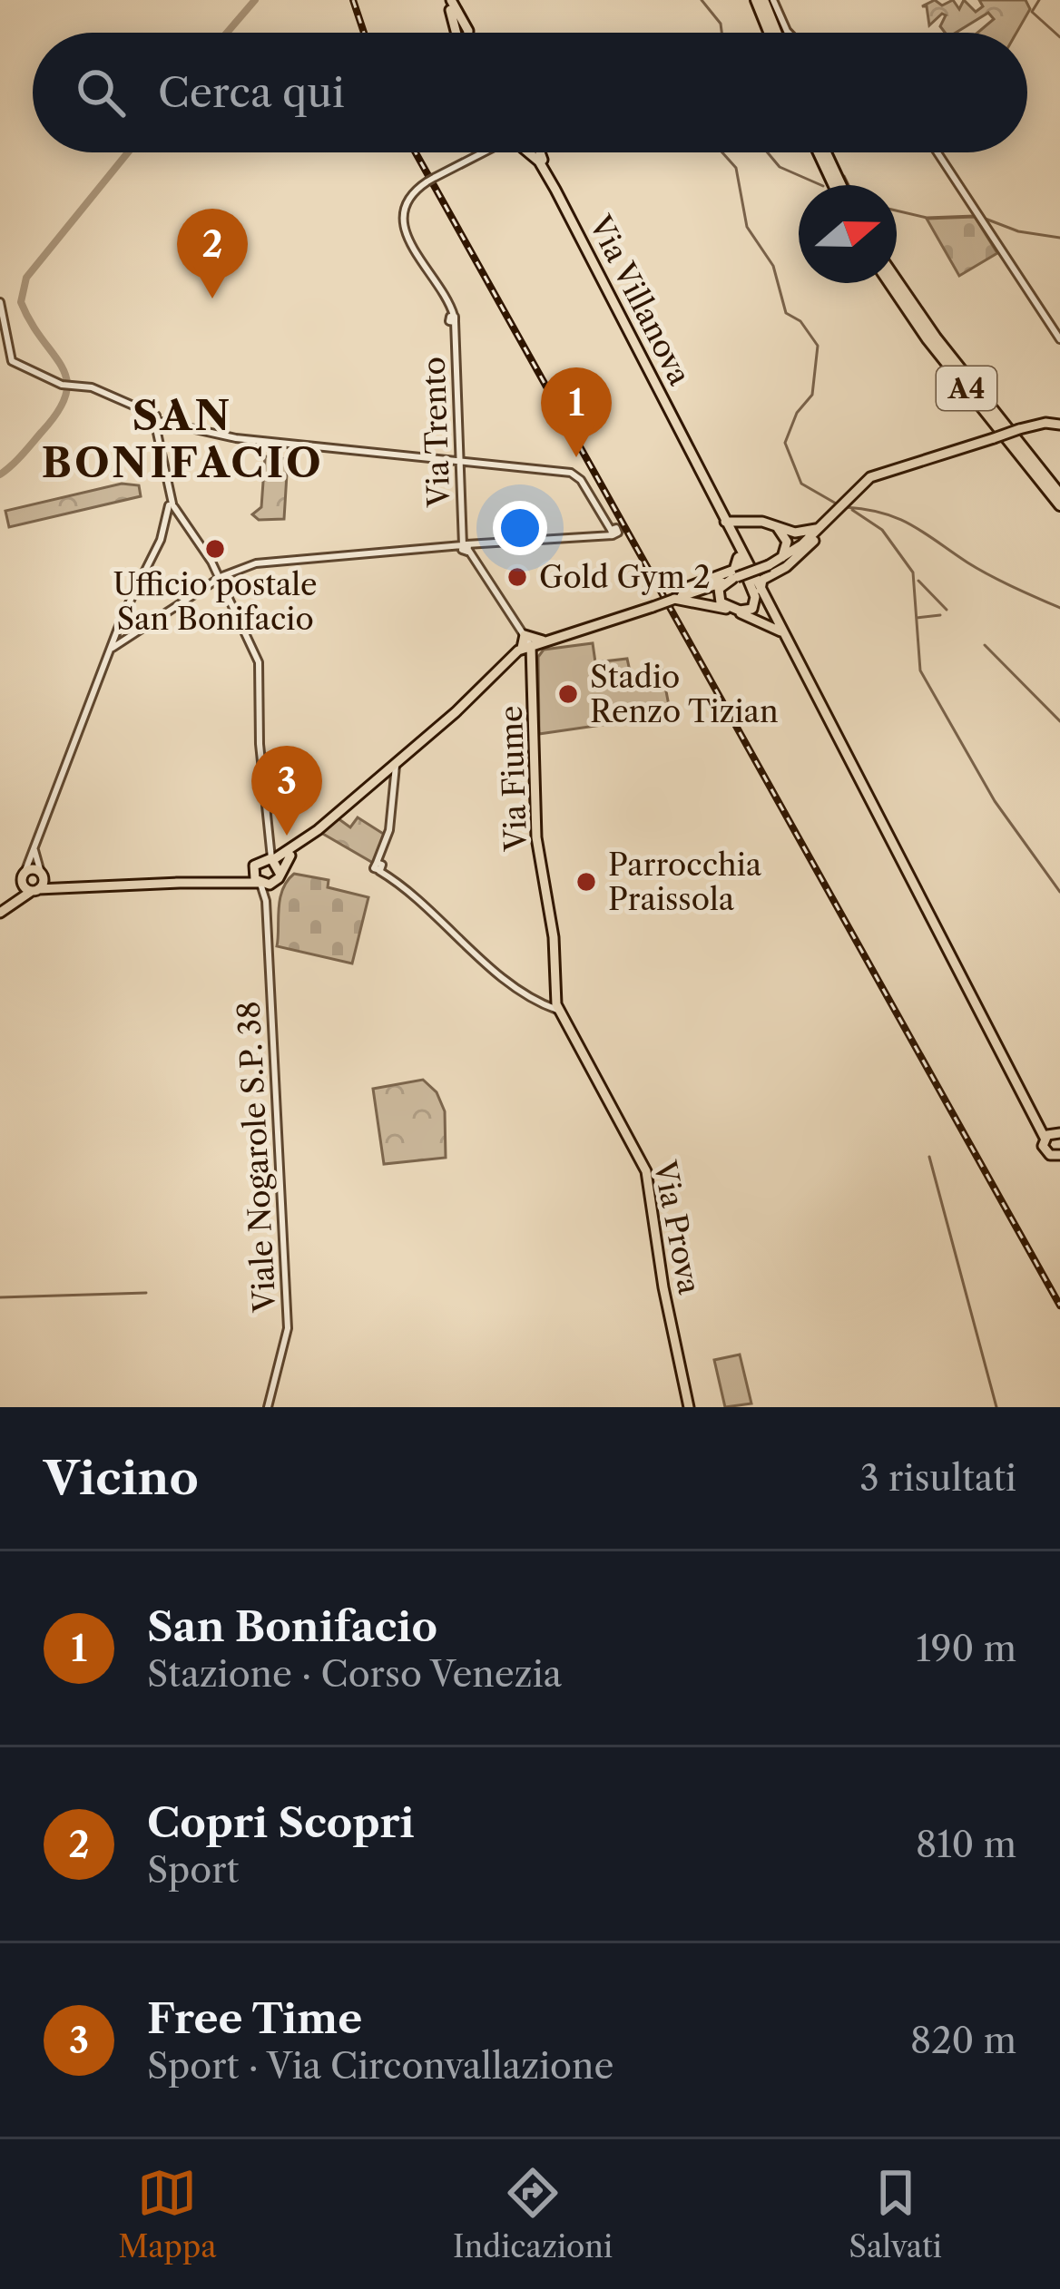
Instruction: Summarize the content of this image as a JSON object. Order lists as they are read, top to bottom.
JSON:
{
  "streets": {
    "highway": ["A4"],
    "main road": ["Via Villanova", "Via Fiume", "Via Prova"],
    "street": ["Via Trento", "Viale Nogarole S.P. 38"]
  },
  "crossings": [
    ["Via Trento", "Via Fiume"],
    ["Via Fiume", "Via Prova"]
  ],
  "districts": ["SAN BONIFACIO"],
  "places": [
    "Ufficio postale San Bonifacio",
    "Gold Gym 2",
    "Stadio Renzo Tizian",
    "Parrocchia Praissola"
  ],
  "north": "right",
  "page": {
    "search": "Cerca qui",
    "pins": ["2", "1", "3"],
    "heading": ["Vicino", "3 risultati"],
    "list": [
      {
        "mark": "1",
        "name": "San Bonifacio",
        "note": "Stazione · Corso Venezia",
        "value": "190 m"
      },
      {
        "mark": "2",
        "name": "Copri Scopri",
        "note": "Sport",
        "value": "810 m"
      },
      {
        "mark": "3",
        "name": "Free Time",
        "note": "Sport · Via Circonvallazione",
        "value": "820 m"
      }
    ],
    "nav": ["Mappa", "Indicazioni", "Salvati"]
  }
}
